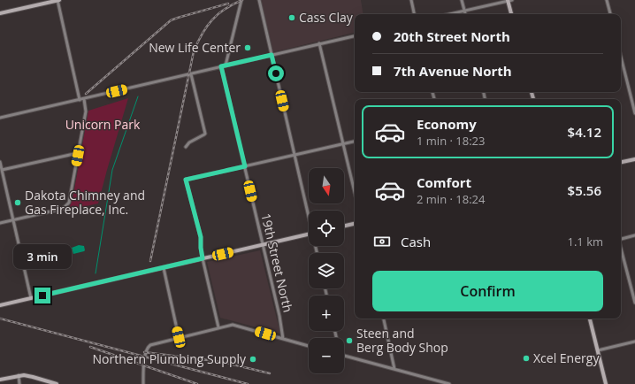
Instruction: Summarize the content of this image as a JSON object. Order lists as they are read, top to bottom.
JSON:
{
  "streets": {
    "street": ["19th Street North"]
  },
  "parks": ["Unicorn Park"],
  "places": [
    "Cass Clay",
    "New Life Center",
    "Dakota Chimney and Gas Fireplace, Inc.",
    "Steen and Berg Body Shop",
    "Xcel Energy",
    "Northern Plumbing Supply"
  ],
  "north": "bottom",
  "page": {
    "banner": ["20th Street North", "7th Avenue North"],
    "list": [
      {
        "name": "Economy",
        "note": "1 min · 18:23",
        "value": "$4.12"
      },
      {
        "name": "Comfort",
        "note": "2 min · 18:24",
        "value": "$5.56"
      }
    ],
    "map_buttons": ["+", "−"],
    "pay": ["Cash", "1.1 km"],
    "bubble": "3 min",
    "buttons": "Confirm"
  }
}
